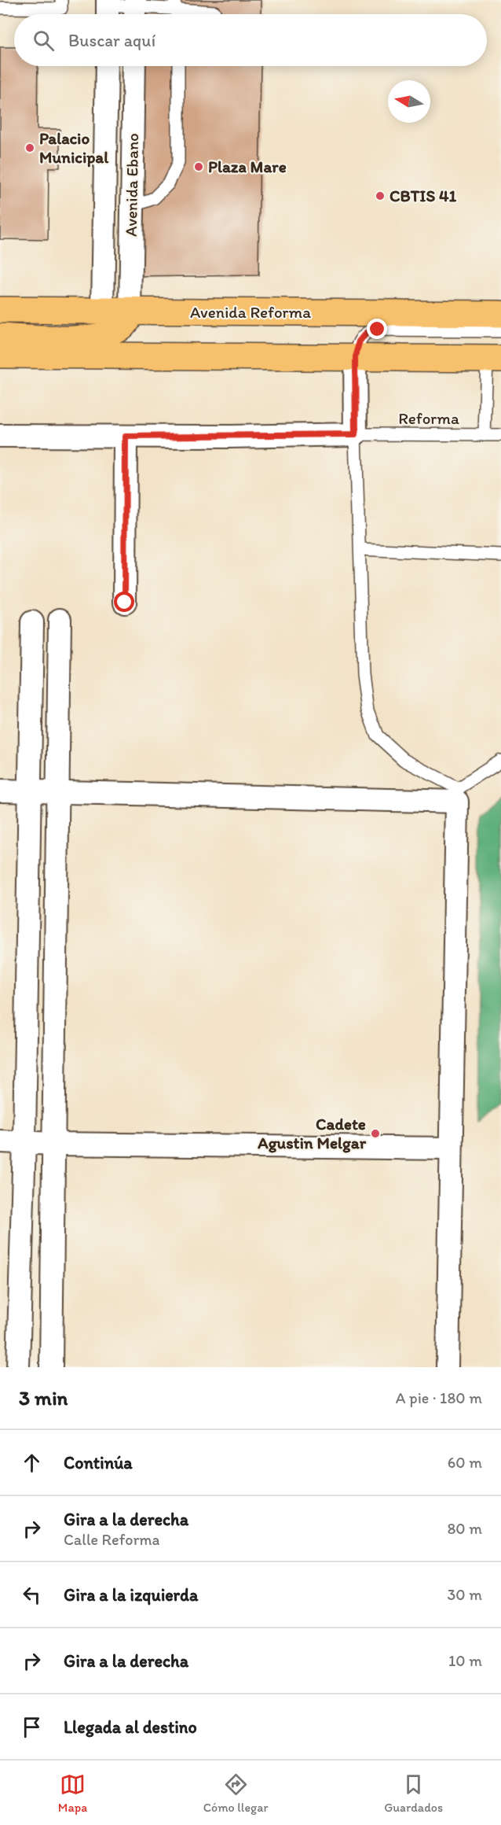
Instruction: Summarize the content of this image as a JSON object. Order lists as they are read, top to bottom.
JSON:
{
  "streets": {
    "highway": ["Avenida Reforma"],
    "street": ["Avenida Ebano"],
    "lane": ["Reforma"]
  },
  "crossings": [
    ["Avenida Ebano", "Avenida Reforma"]
  ],
  "places": [
    "Palacio Municipal",
    "Plaza Mare",
    "CBTIS 41",
    "Cadete Agustin Melgar"
  ],
  "north": "left",
  "page": {
    "search": "Buscar aquí",
    "heading": ["3 min", "A pie · 180 m"],
    "list": [
      ["Continúa", "60 m"],
      ["Gira a la derecha", "Calle Reforma", "80 m"],
      ["Gira a la izquierda", "30 m"],
      ["Gira a la derecha", "10 m"],
      "Llegada al destino"
    ],
    "nav": ["Mapa", "Cómo llegar", "Guardados"]
  }
}
